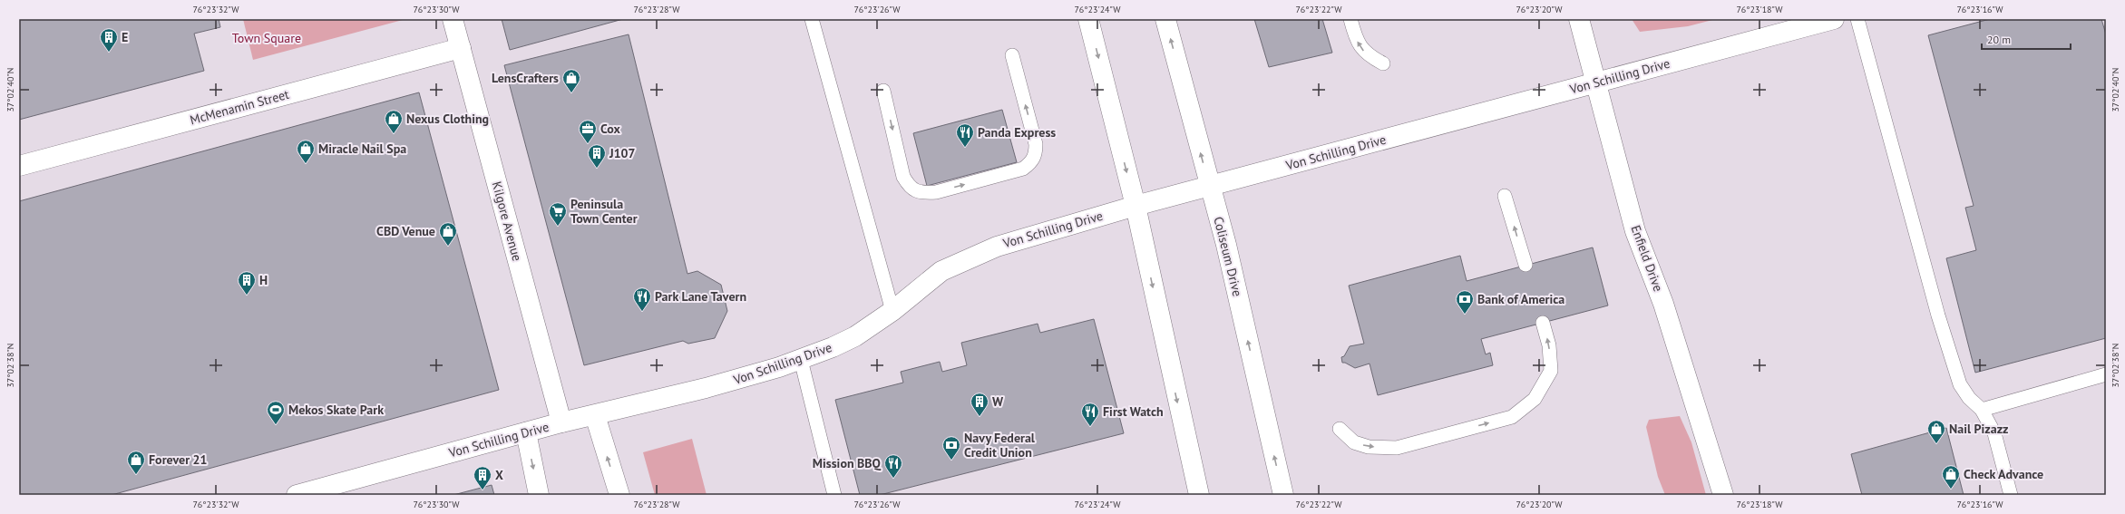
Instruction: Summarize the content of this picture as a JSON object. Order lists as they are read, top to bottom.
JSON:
{
  "streets": {
    "street": [
      "Von Schilling Drive",
      "McMenamin Street",
      "Kilgore Avenue",
      "Coliseum Drive",
      "Enfield Drive"
    ]
  },
  "crossings": [
    ["Von Schilling Drive", "Kilgore Avenue"],
    ["Von Schilling Drive", "Coliseum Drive"],
    ["Von Schilling Drive", "Enfield Drive"],
    ["McMenamin Street", "Kilgore Avenue"]
  ],
  "parks": ["Town Square"],
  "places": {
    "building": [
      "E",
      "J107",
      "H",
      "W",
      "X"
    ],
    "shop": [
      "LensCrafters",
      "Nexus Clothing",
      "Miracle Nail Spa",
      "CBD Venue",
      "Nail Pizazz",
      "Forever 21",
      "Check Advance"
    ],
    "office": ["Cox"],
    "restaurant": [
      "Panda Express",
      "Park Lane Tavern",
      "First Watch",
      "Mission BBQ"
    ],
    "supermarket": ["Peninsula Town Center"],
    "bank": ["Bank of America", "Navy Federal Credit Union"],
    "sports": ["Mekos Skate Park"]
  },
  "scale_bar": "20 m",
  "coordinates": [
    "76°23'32\"W",
    "76°23'30\"W",
    "76°23'28\"W",
    "76°23'26\"W",
    "76°23'24\"W",
    "76°23'22\"W",
    "76°23'20\"W",
    "76°23'18\"W",
    "76°23'16\"W",
    "37°02'40\"N",
    "37°02'38\"N"
  ]
}
